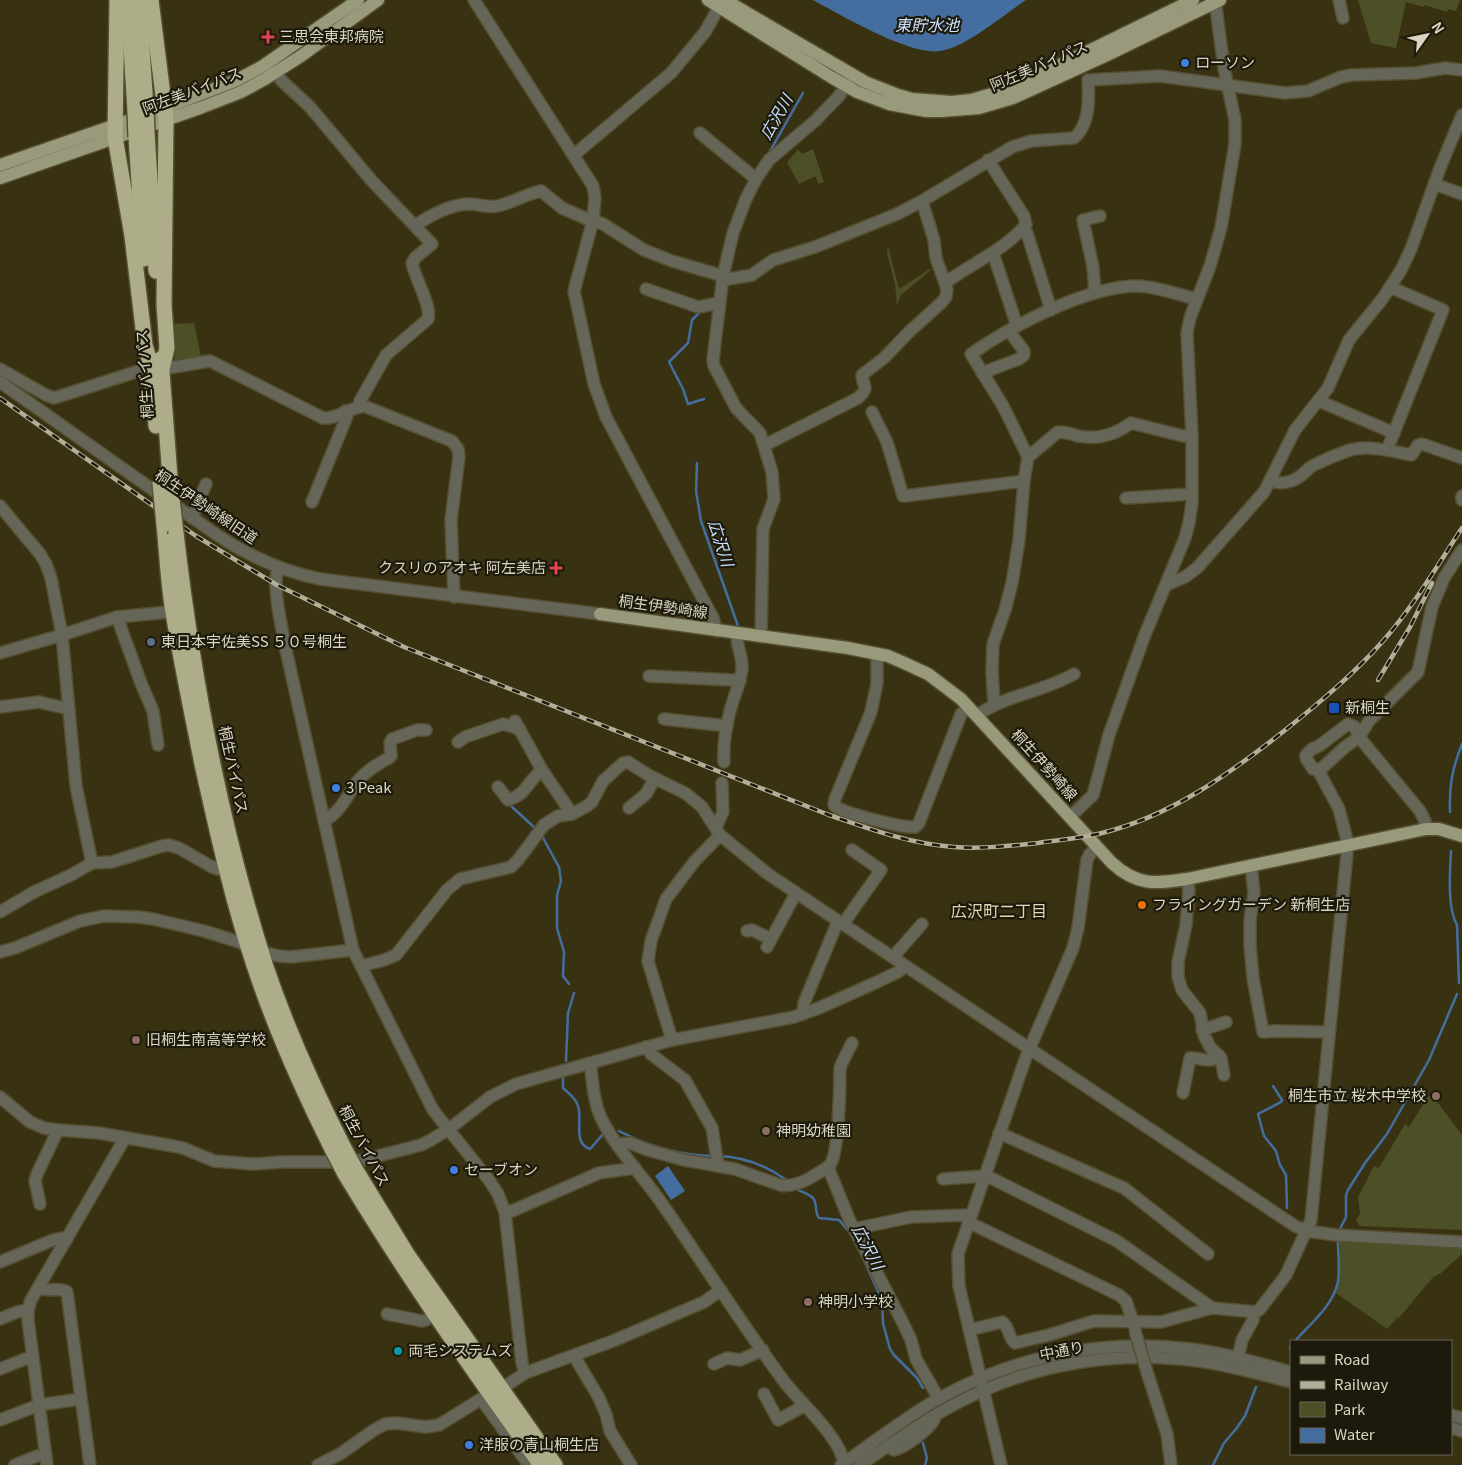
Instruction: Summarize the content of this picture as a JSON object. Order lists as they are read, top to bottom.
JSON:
{
  "streets": {
    "highway": ["桐生バイパス"],
    "main road": ["阿左美バイパス", "桐生伊勢崎線"],
    "street": ["桐生伊勢崎線旧道", "中通り"]
  },
  "crossings": [
    ["桐生伊勢崎線旧道", "桐生伊勢崎線"]
  ],
  "districts": ["広沢町二丁目"],
  "water": ["東貯水池", "広沢川"],
  "places": {
    "health": ["三思会東邦病院", "クスリのアオキ 阿左美店"],
    "other": [
      "ローソン",
      "東日本宇佐美SS ５０号桐生",
      "3 Peak",
      "フライングガーデン 新桐生店",
      "旧桐生南高等学校",
      "桐生市立 桜木中学校",
      "神明幼稚園",
      "セーブオン",
      "神明小学校",
      "両毛システムズ",
      "洋服の青山桐生店"
    ],
    "transit": ["新桐生"]
  },
  "legend": [
    "Road",
    "Railway",
    "Park",
    "Water"
  ],
  "north": "top right"
}
